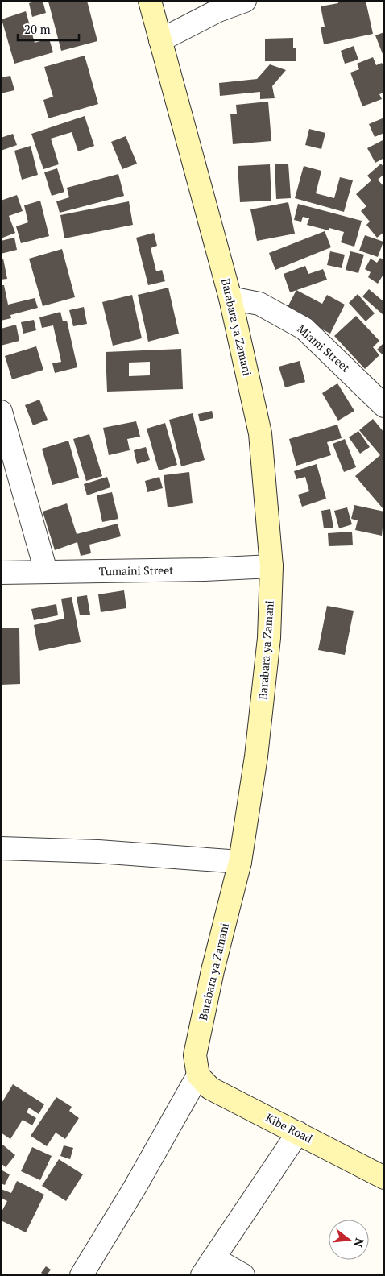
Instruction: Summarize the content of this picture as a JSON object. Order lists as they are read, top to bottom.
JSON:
{
  "streets": {
    "street": [
      "Barabara ya Zamani",
      "Miami Street",
      "Tumaini Street",
      "Kibe Road"
    ]
  },
  "crossings": [
    ["Barabara ya Zamani", "Miami Street"],
    ["Barabara ya Zamani", "Tumaini Street"],
    ["Barabara ya Zamani", "Kibe Road"]
  ],
  "scale_bar": "20 m",
  "north": "right"
}
